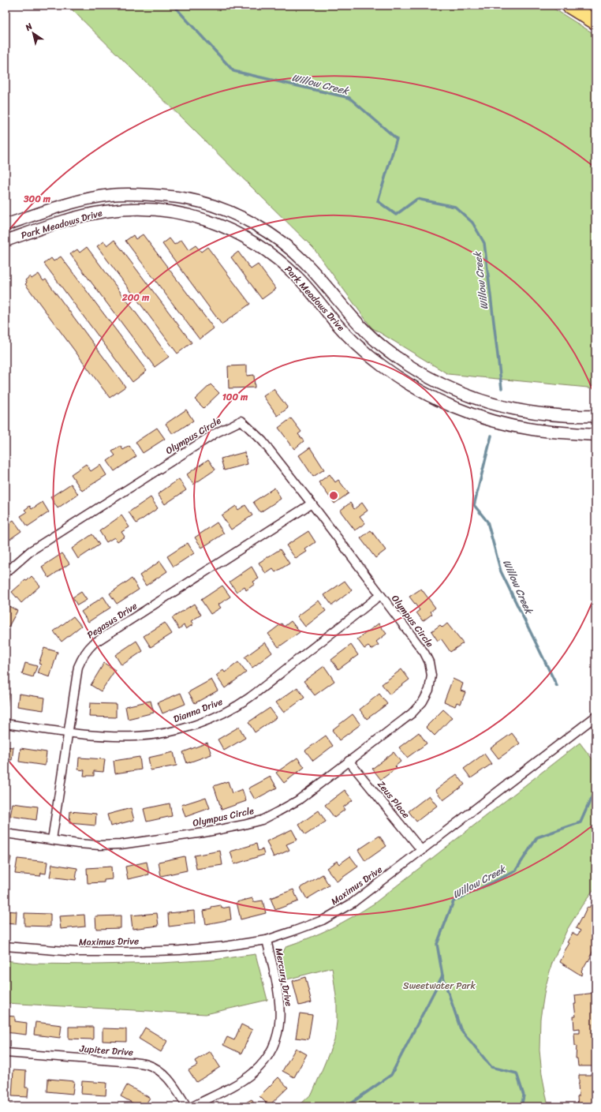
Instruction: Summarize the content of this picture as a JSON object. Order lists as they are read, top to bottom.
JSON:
{
  "streets": {
    "main road": ["Park Meadows Drive"],
    "street": [
      "Olympus Circle",
      "Pegasus Drive",
      "Dianna Drive",
      "Zeus Place",
      "Maximus Drive",
      "Mercury Drive",
      "Jupiter Drive"
    ]
  },
  "crossings": [
    ["Olympus Circle", "Pegasus Drive"],
    ["Olympus Circle", "Dianna Drive"],
    ["Olympus Circle", "Zeus Place"],
    ["Pegasus Drive", "Dianna Drive"],
    ["Zeus Place", "Maximus Drive"],
    ["Maximus Drive", "Mercury Drive"]
  ],
  "water": ["Willow Creek"],
  "parks": ["Sweetwater Park"],
  "north": "top left",
  "rings": ["300 m", "200 m", "100 m"]
}
